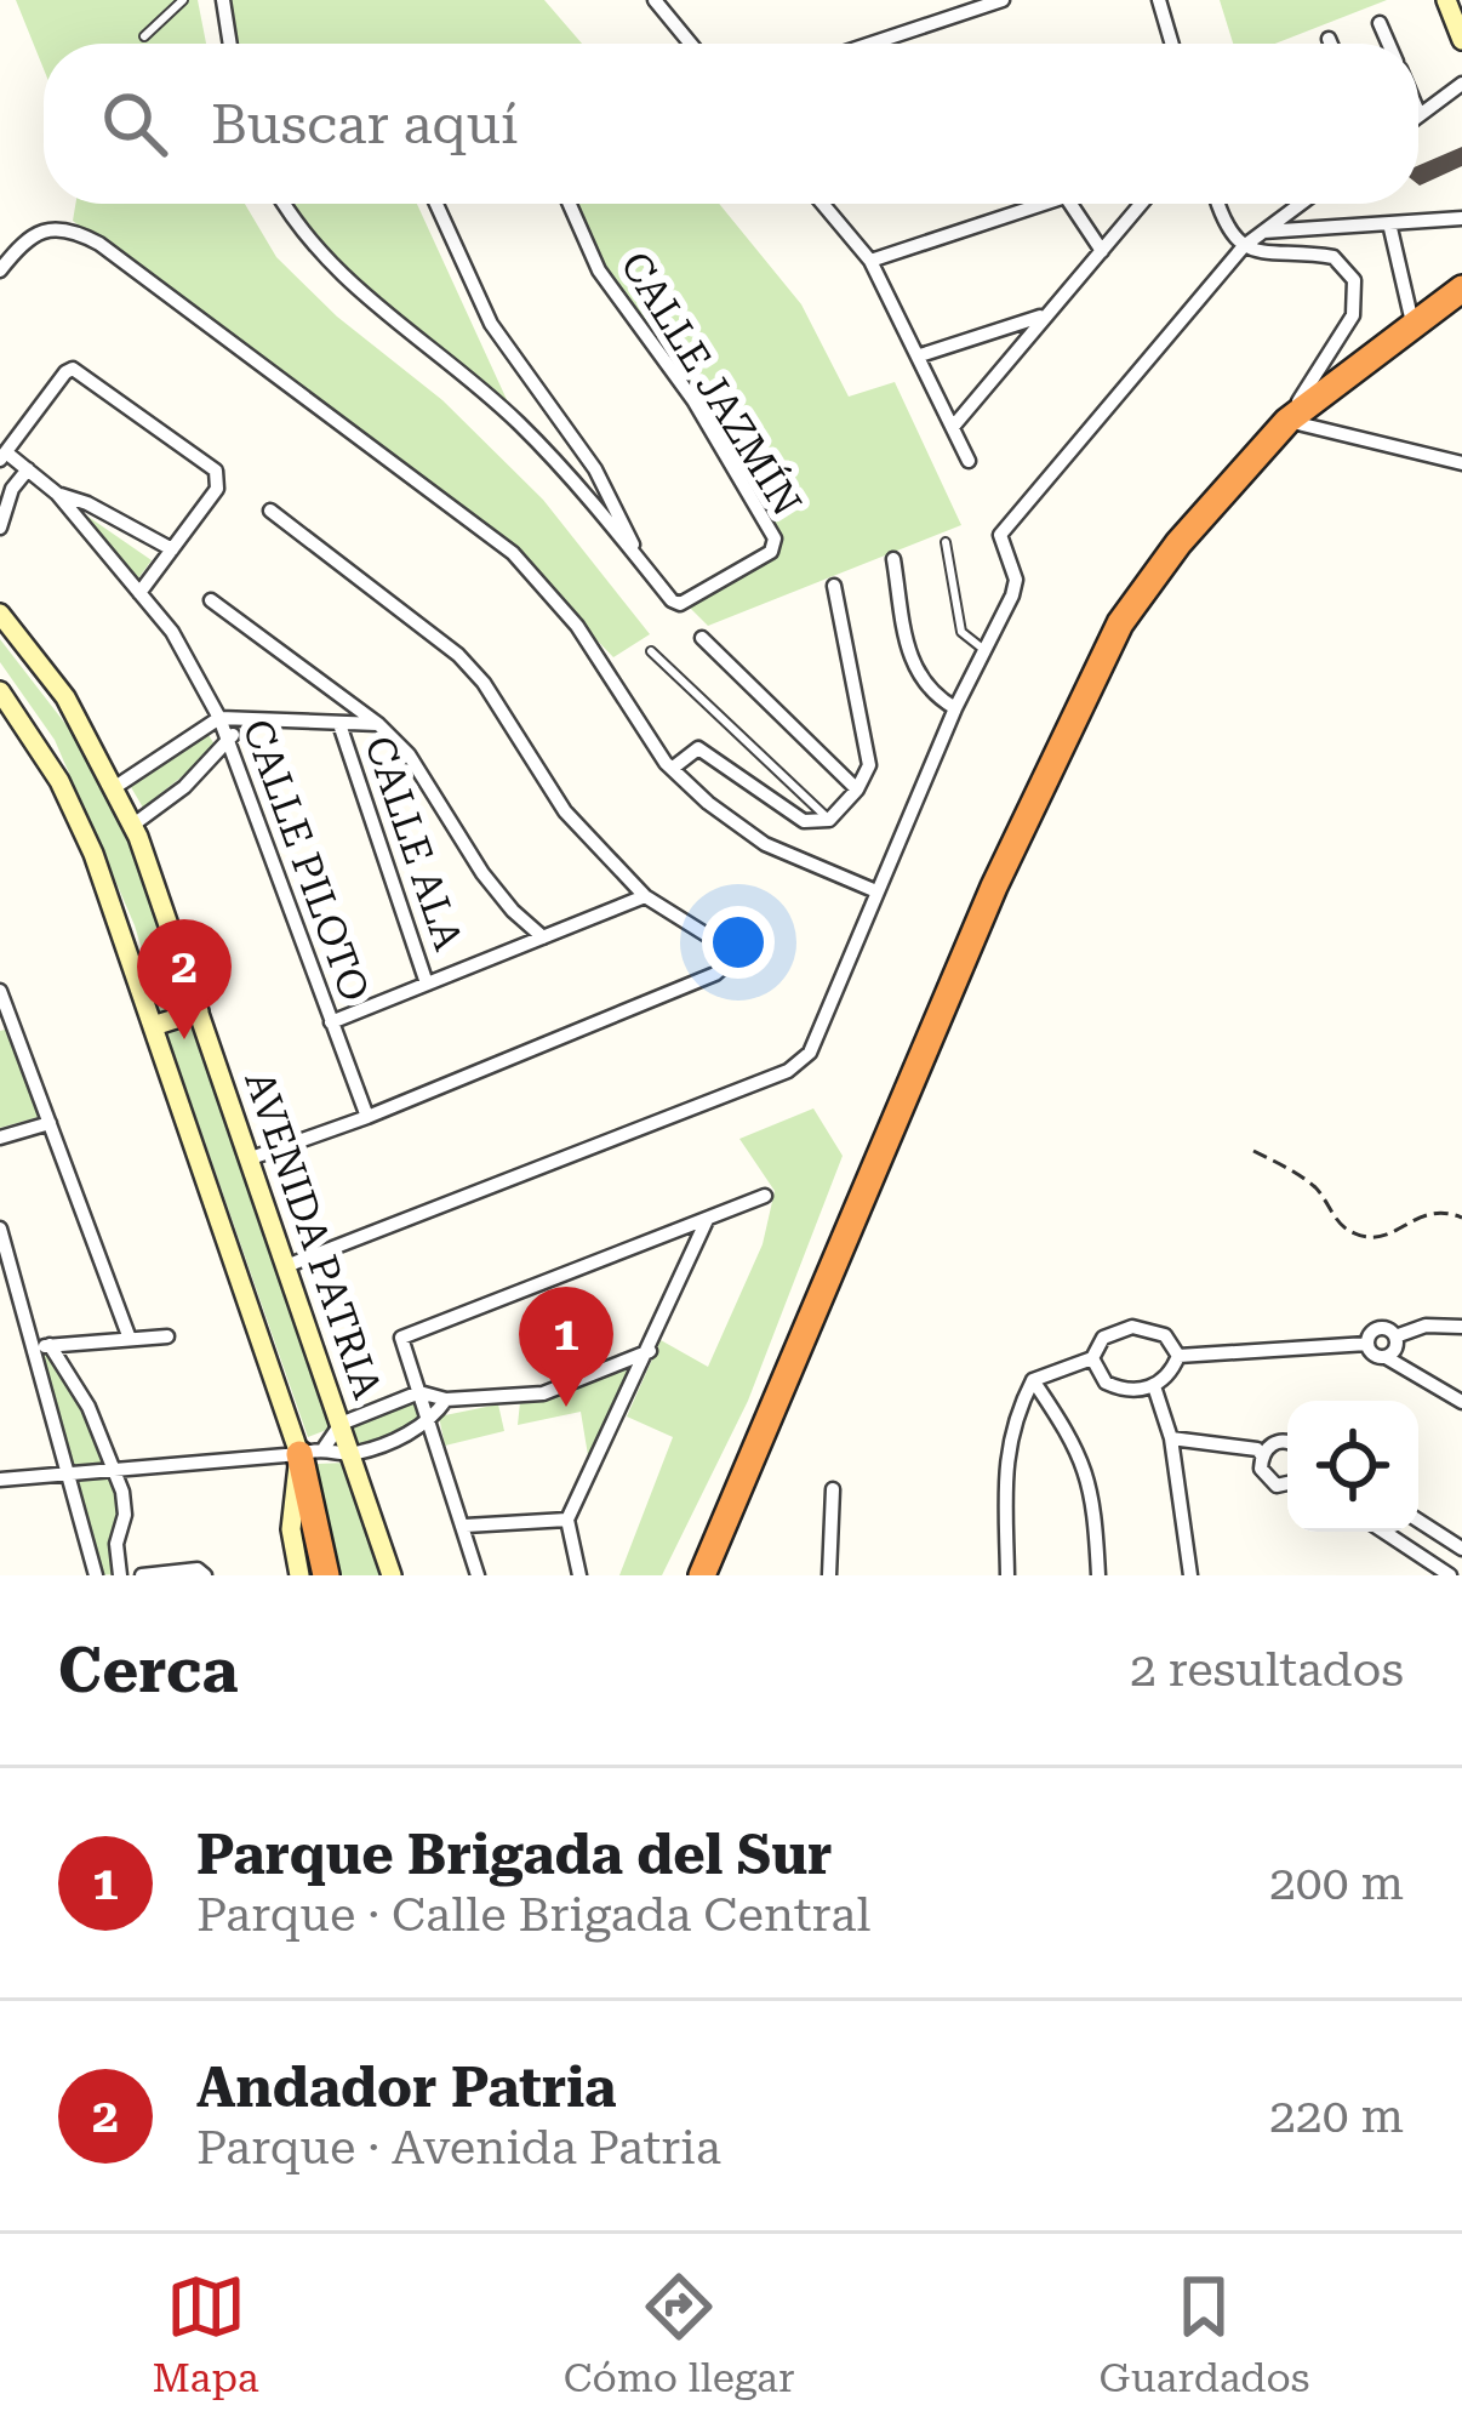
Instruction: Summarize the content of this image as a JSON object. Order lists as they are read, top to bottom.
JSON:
{
  "streets": {
    "street": [
      "CALLE JAZMÍN",
      "CALLE ALA",
      "CALLE PILOTO",
      "AVENIDA PATRIA"
    ]
  },
  "page": {
    "search": "Buscar aquí",
    "pins": ["2", "1"],
    "heading": ["Cerca", "2 resultados"],
    "list": [
      {
        "mark": "1",
        "name": "Parque Brigada del Sur",
        "note": "Parque · Calle Brigada Central",
        "value": "200 m"
      },
      {
        "mark": "2",
        "name": "Andador Patria",
        "note": "Parque · Avenida Patria",
        "value": "220 m"
      }
    ],
    "nav": ["Mapa", "Cómo llegar", "Guardados"]
  }
}
